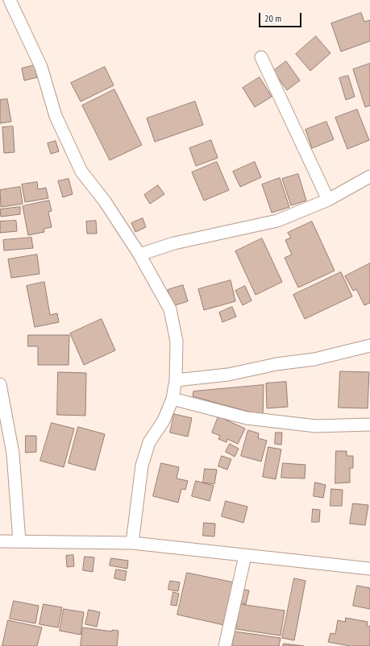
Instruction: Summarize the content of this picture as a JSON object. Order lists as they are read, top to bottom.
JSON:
{
  "scale_bar": "20 m"
}
